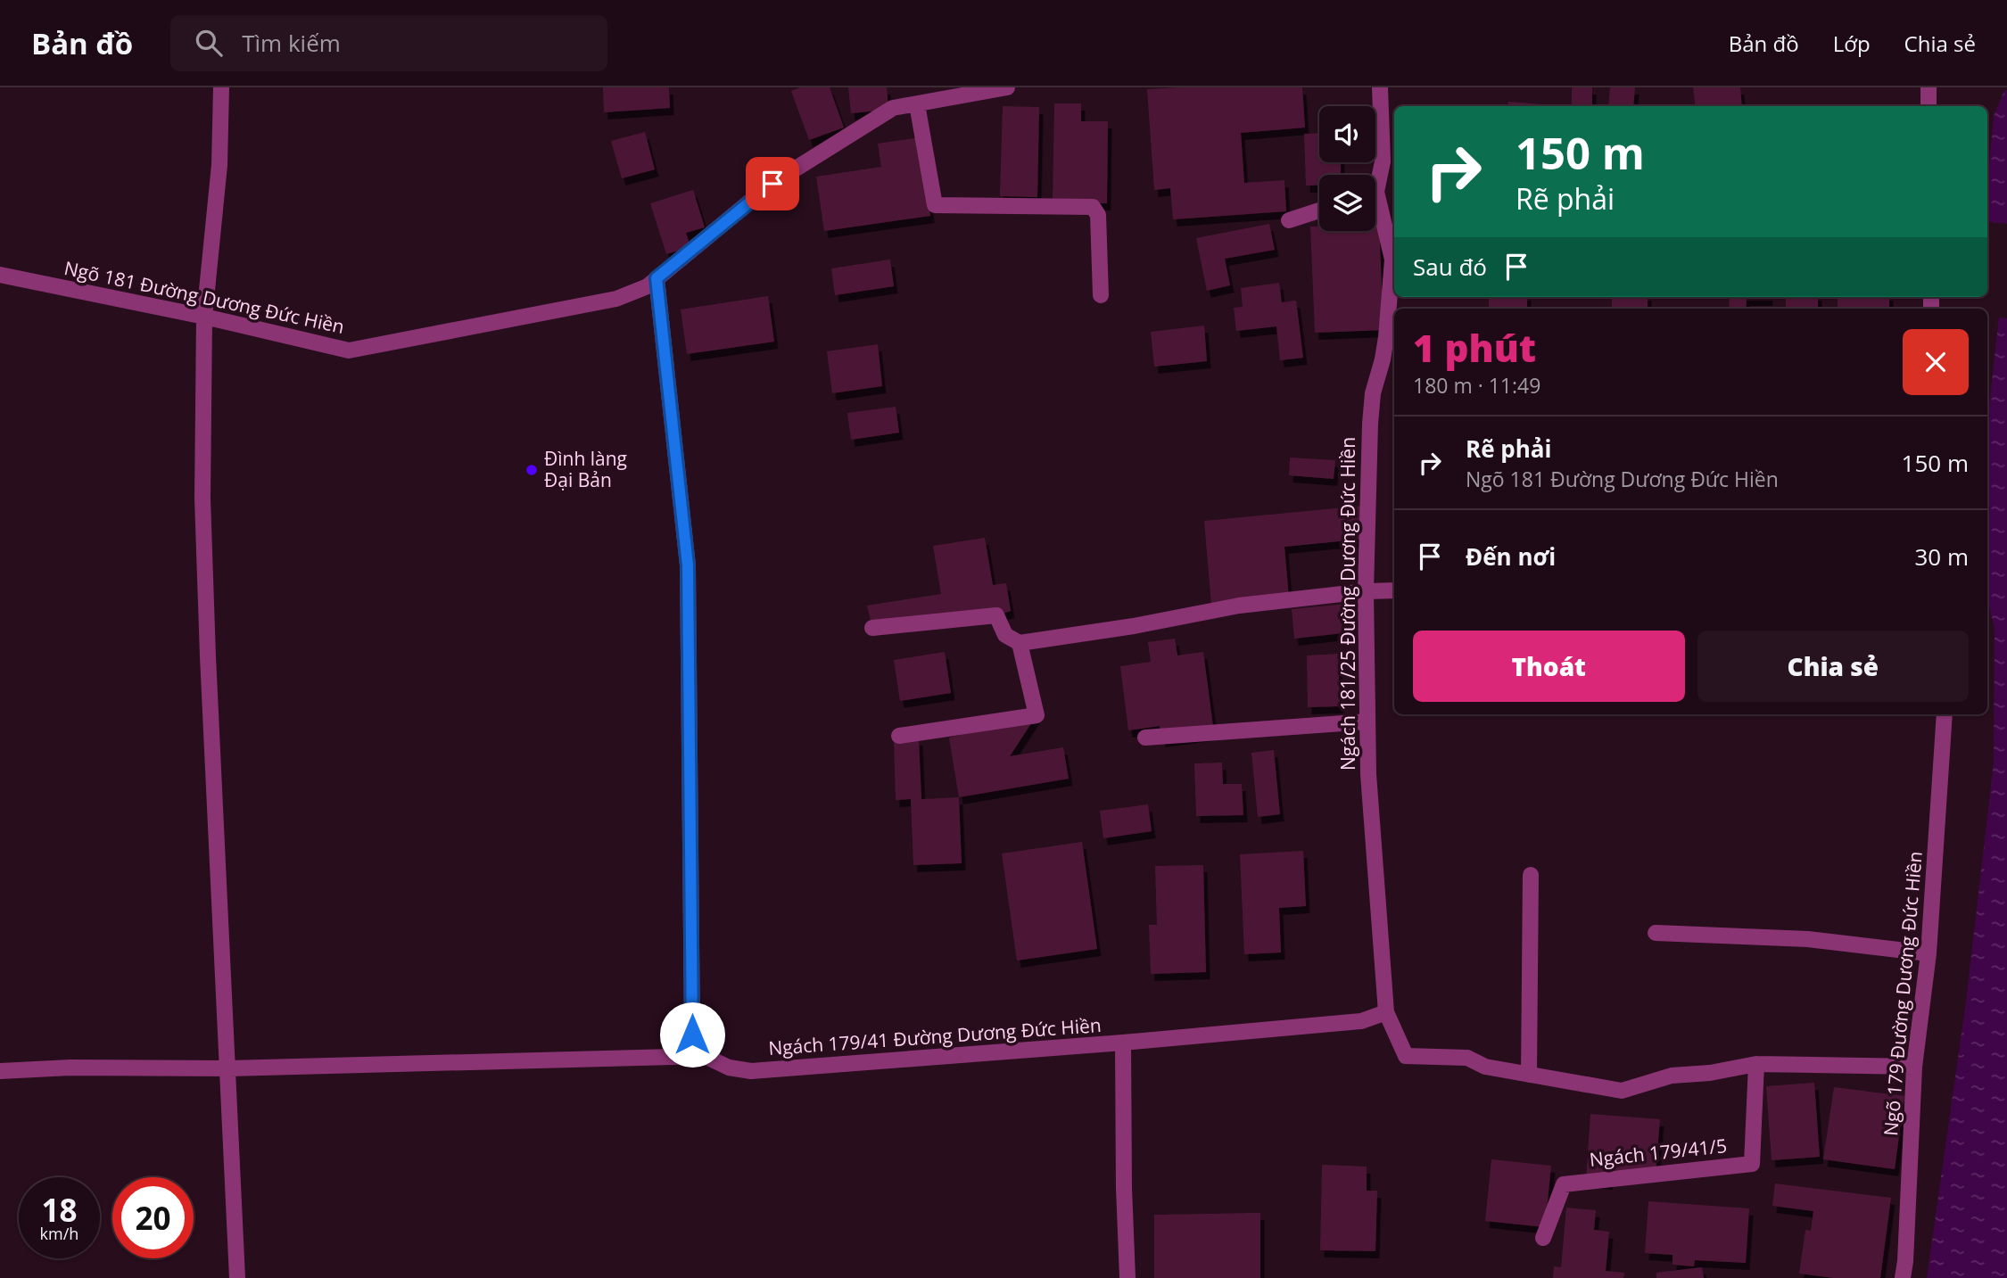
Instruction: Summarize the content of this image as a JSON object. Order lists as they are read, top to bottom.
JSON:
{
  "streets": {
    "street": [
      "Ngõ 181 Đường Dương Đức Hiền",
      "Ngách 181/25 Đường Dương Đức Hiền",
      "Ngõ 179 Đường Dương Đức Hiền",
      "Ngách 179/41 Đường Dương Đức Hiền",
      "Ngách 179/41/5"
    ]
  },
  "crossings": [
    ["Ngách 181/25 Đường Dương Đức Hiền", "Ngách 179/41 Đường Dương Đức Hiền"]
  ],
  "places": ["Đình làng Đại Bản"],
  "page": {
    "header": "Bản đồ",
    "search": "Tìm kiếm",
    "nav": ["Bản đồ", "Lớp", "Chia sẻ"],
    "turn": ["150 m", "Rẽ phải"],
    "then": "Sau đó",
    "heading": ["1 phút", "180 m · 11:49"],
    "list": [
      {
        "name": "Rẽ phải",
        "note": "Ngõ 181 Đường Dương Đức Hiền",
        "value": "150 m"
      },
      {
        "name": "Đến nơi",
        "value": "30 m"
      }
    ],
    "buttons": ["Thoát", "Chia sẻ"],
    "speed": "18 km/h",
    "limit": "20"
  }
}
